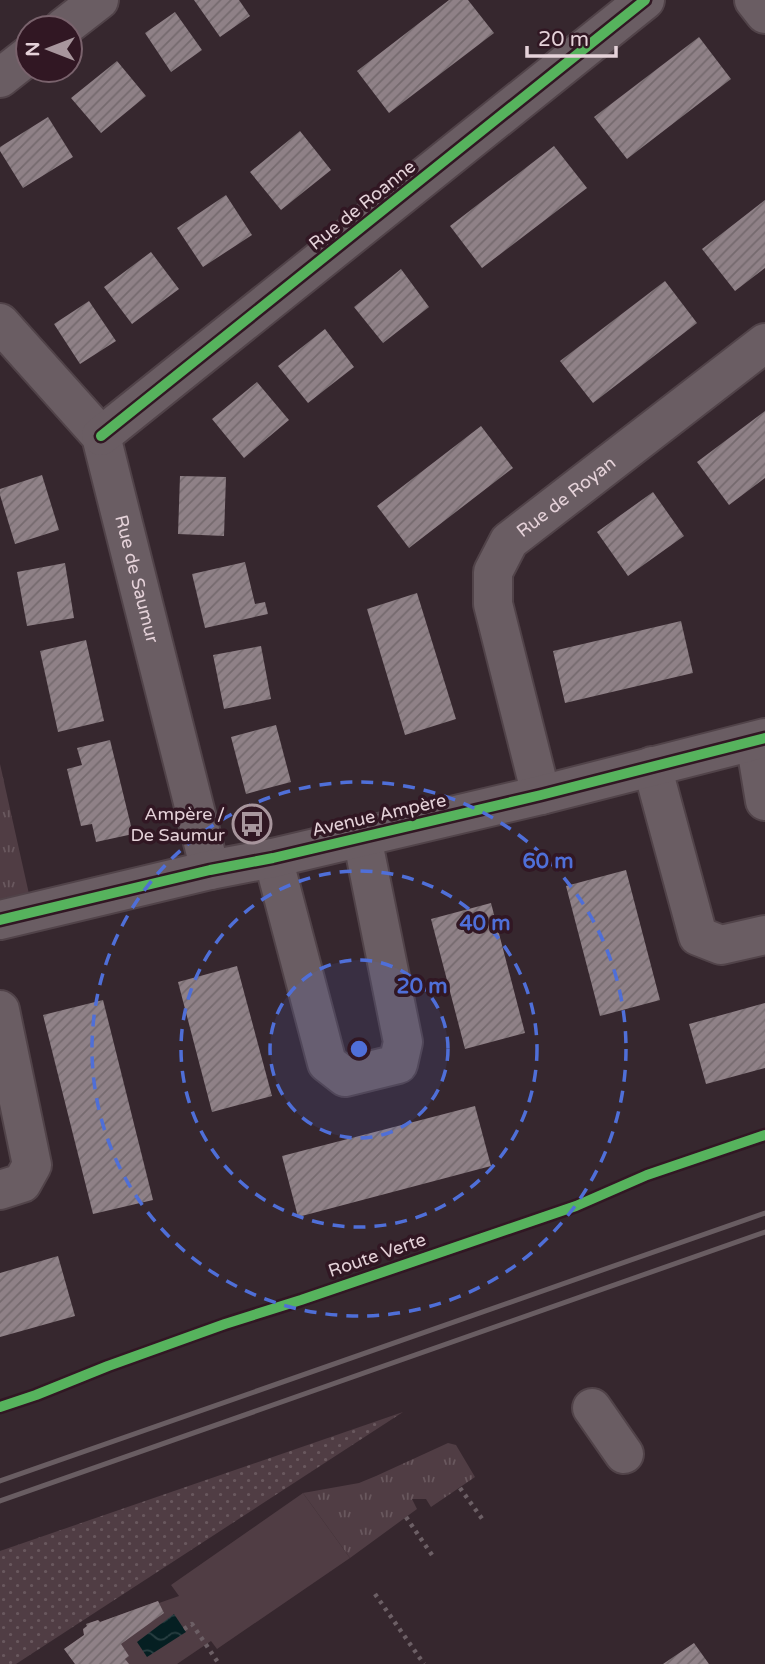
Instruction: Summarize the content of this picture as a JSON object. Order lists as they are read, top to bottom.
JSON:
{
  "streets": {
    "street": [
      "Rue de Roanne",
      "Rue de Royan",
      "Rue de Saumur",
      "Avenue Ampère"
    ],
    "cycle path": ["Route Verte"]
  },
  "crossings": [
    ["Rue de Roanne", "Rue de Saumur"],
    ["Rue de Royan", "Avenue Ampère"],
    ["Rue de Saumur", "Avenue Ampère"]
  ],
  "places": {
    "bus stop": ["Ampère / De Saumur"]
  },
  "scale_bar": "20 m",
  "north": "left",
  "rings": ["60 m", "40 m", "20 m"]
}
